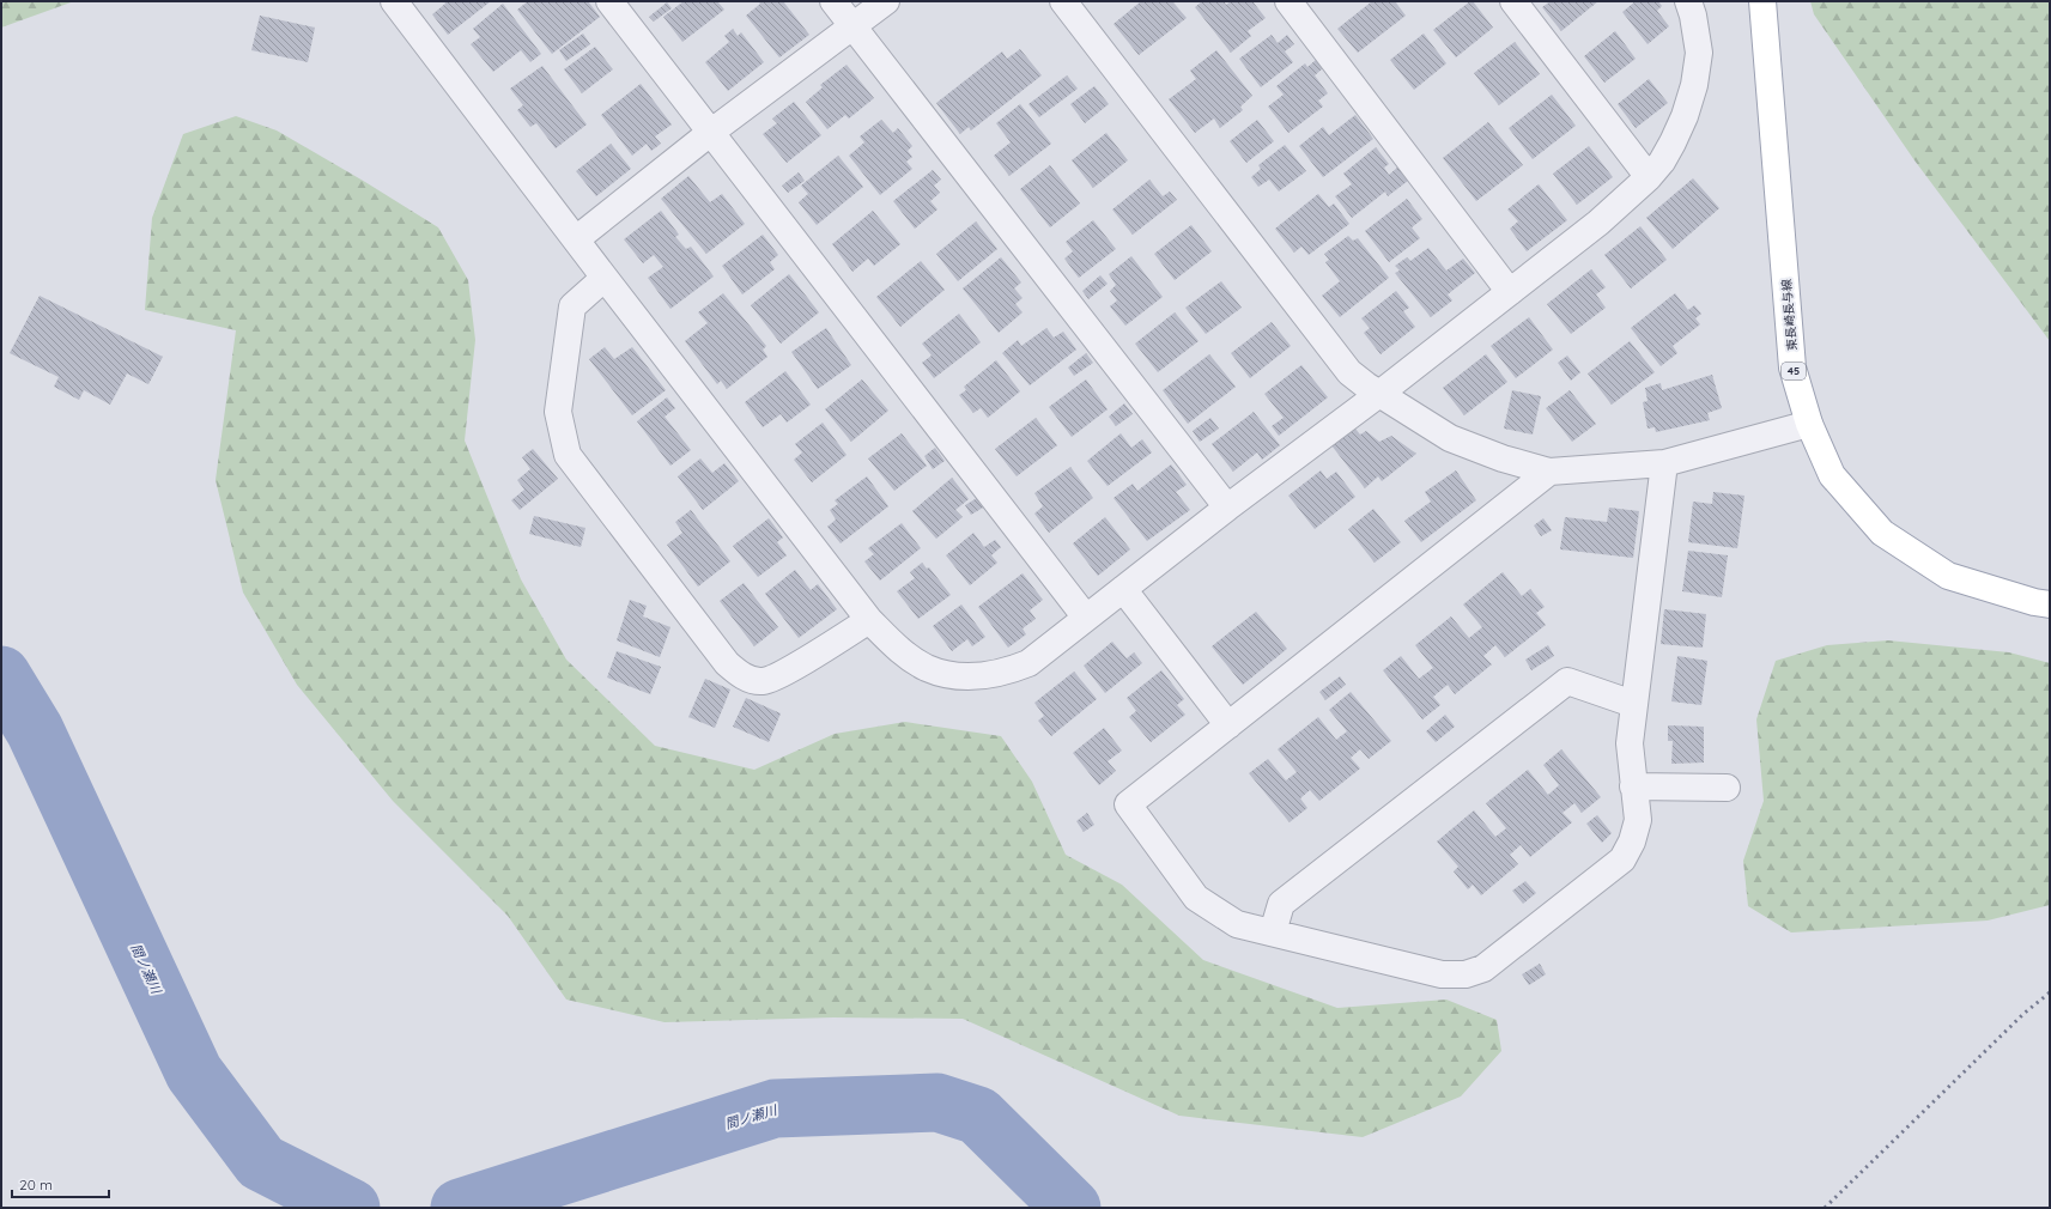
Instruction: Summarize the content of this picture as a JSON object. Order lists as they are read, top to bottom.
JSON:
{
  "streets": {
    "main road": ["東長崎長与線", "45"]
  },
  "water": ["間ノ瀬川"],
  "scale_bar": "20 m"
}
